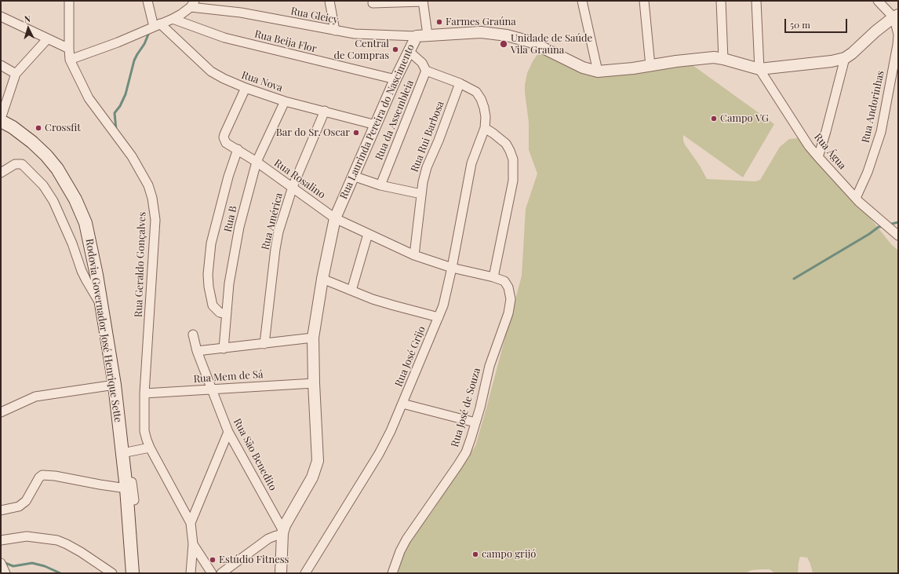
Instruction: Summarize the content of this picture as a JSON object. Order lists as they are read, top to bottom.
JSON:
{
  "streets": {
    "main road": ["Rodovia Governador José Henrique Sette"],
    "street": [
      "Rua Gleicy",
      "Rua Beija Flor",
      "Rua Nova",
      "Rua Andorinhas",
      "Rua da Assembleia",
      "Rua Laurinda Pereira do Nascimento",
      "Rua Rui Barbosa",
      "Rua Água",
      "Rua Rosalino",
      "Rua B",
      "Rua América",
      "Rua Geraldo Gonçalves",
      "Rua José Grijo",
      "Rua Mem de Sá",
      "Rua José de Souza",
      "Rua São Benedito"
    ]
  },
  "crossings": [
    ["Rua Gleicy", "Rua Laurinda Pereira do Nascimento"],
    ["Rua Beija Flor", "Rua Laurinda Pereira do Nascimento"],
    ["Rua Nova", "Rua Laurinda Pereira do Nascimento"],
    ["Rua Nova", "Rua Rosalino"],
    ["Rua Nova", "Rua B"],
    ["Rua Nova", "Rua América"],
    ["Rua Andorinhas", "Rua Laurinda Pereira do Nascimento"],
    ["Rua Andorinhas", "Rua Água"],
    ["Rua Laurinda Pereira do Nascimento", "Rua Água"],
    ["Rua Laurinda Pereira do Nascimento", "Rua Rosalino"],
    ["Rua Laurinda Pereira do Nascimento", "Rua Mem de Sá"],
    ["Rua Laurinda Pereira do Nascimento", "Rua São Benedito"],
    ["Rua Rui Barbosa", "Rua Rosalino"],
    ["Rua Rosalino", "Rua B"],
    ["Rua Rosalino", "Rua América"],
    ["Rua Rosalino", "Rua José Grijo"],
    ["Rua Rosalino", "Rua José de Souza"],
    ["Rua Geraldo Gonçalves", "Rua Mem de Sá"],
    ["Rua José Grijo", "Rua José de Souza"],
    ["Rua Mem de Sá", "Rua São Benedito"]
  ],
  "places": [
    "Farmes Graúna",
    "Unidade de Saúde Vila Graúna",
    "Central de Compras",
    "Campo VG",
    "Crossfit",
    "Bar do Sr. Oscar",
    "campo grijó",
    "Estúdio Fitness"
  ],
  "scale_bar": "50 m",
  "north": "top"
}
